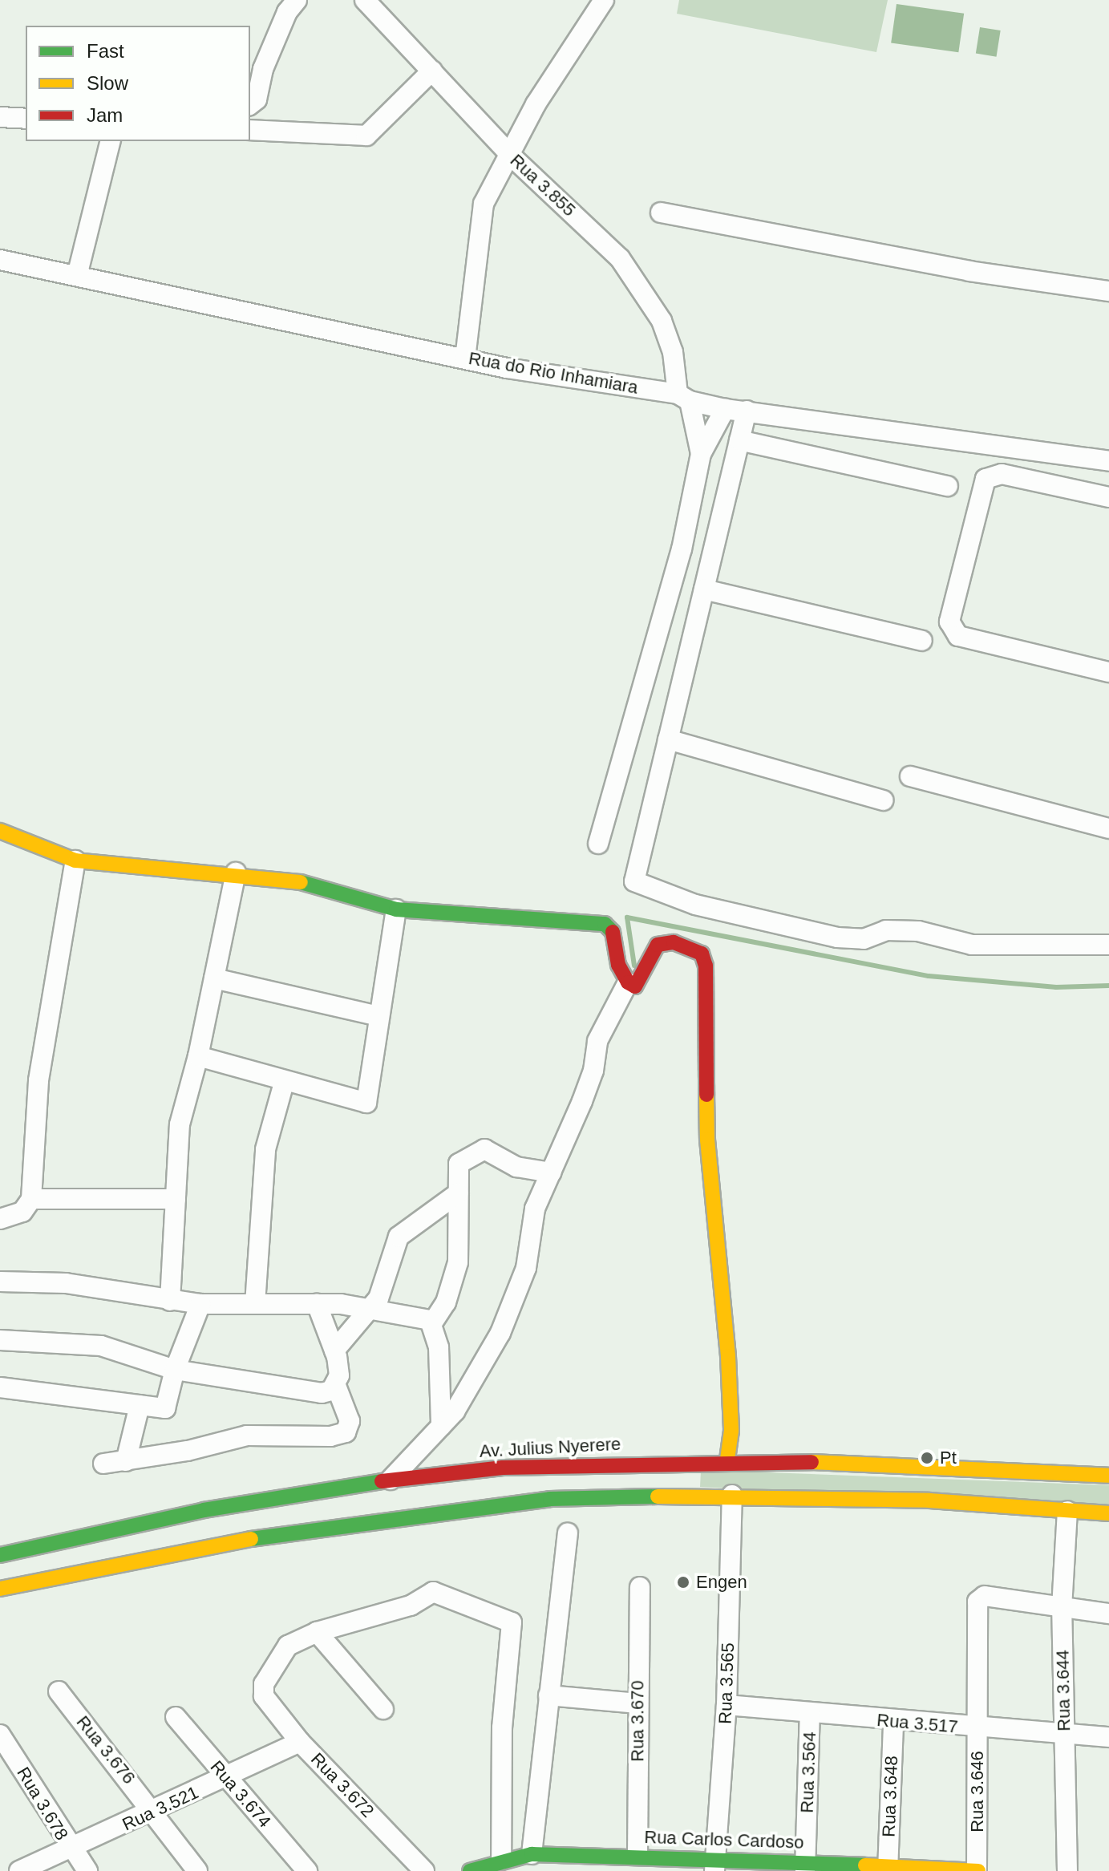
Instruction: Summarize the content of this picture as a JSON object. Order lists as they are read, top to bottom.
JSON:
{
  "streets": {
    "main road": ["Av. Julius Nyerere", "Rua Carlos Cardoso"],
    "street": [
      "Rua 3.855",
      "Rua do Rio Inhamiara",
      "Rua 3.565",
      "Rua 3.644",
      "Rua 3.670",
      "Rua 3.517",
      "Rua 3.676",
      "Rua 3.564",
      "Rua 3.672",
      "Rua 3.646",
      "Rua 3.674",
      "Rua 3.648",
      "Rua 3.678",
      "Rua 3.521"
    ]
  },
  "crossings": [
    ["Rua 3.855", "Rua do Rio Inhamiara"],
    ["Rua 3.565", "Rua 3.517"],
    ["Rua 3.565", "Rua Carlos Cardoso"],
    ["Rua 3.644", "Rua 3.517"],
    ["Rua 3.644", "Rua 3.646"],
    ["Rua 3.670", "Rua Carlos Cardoso"],
    ["Rua 3.517", "Rua 3.564"],
    ["Rua 3.517", "Rua 3.646"],
    ["Rua 3.517", "Rua 3.648"],
    ["Rua 3.676", "Rua 3.521"],
    ["Rua 3.564", "Rua Carlos Cardoso"],
    ["Rua 3.672", "Rua 3.521"],
    ["Rua 3.646", "Rua Carlos Cardoso"],
    ["Rua 3.674", "Rua 3.521"],
    ["Rua 3.648", "Rua Carlos Cardoso"],
    ["Rua 3.678", "Rua 3.521"]
  ],
  "places": ["Pt", "Engen"],
  "legend": ["Fast", "Slow", "Jam"]
}
